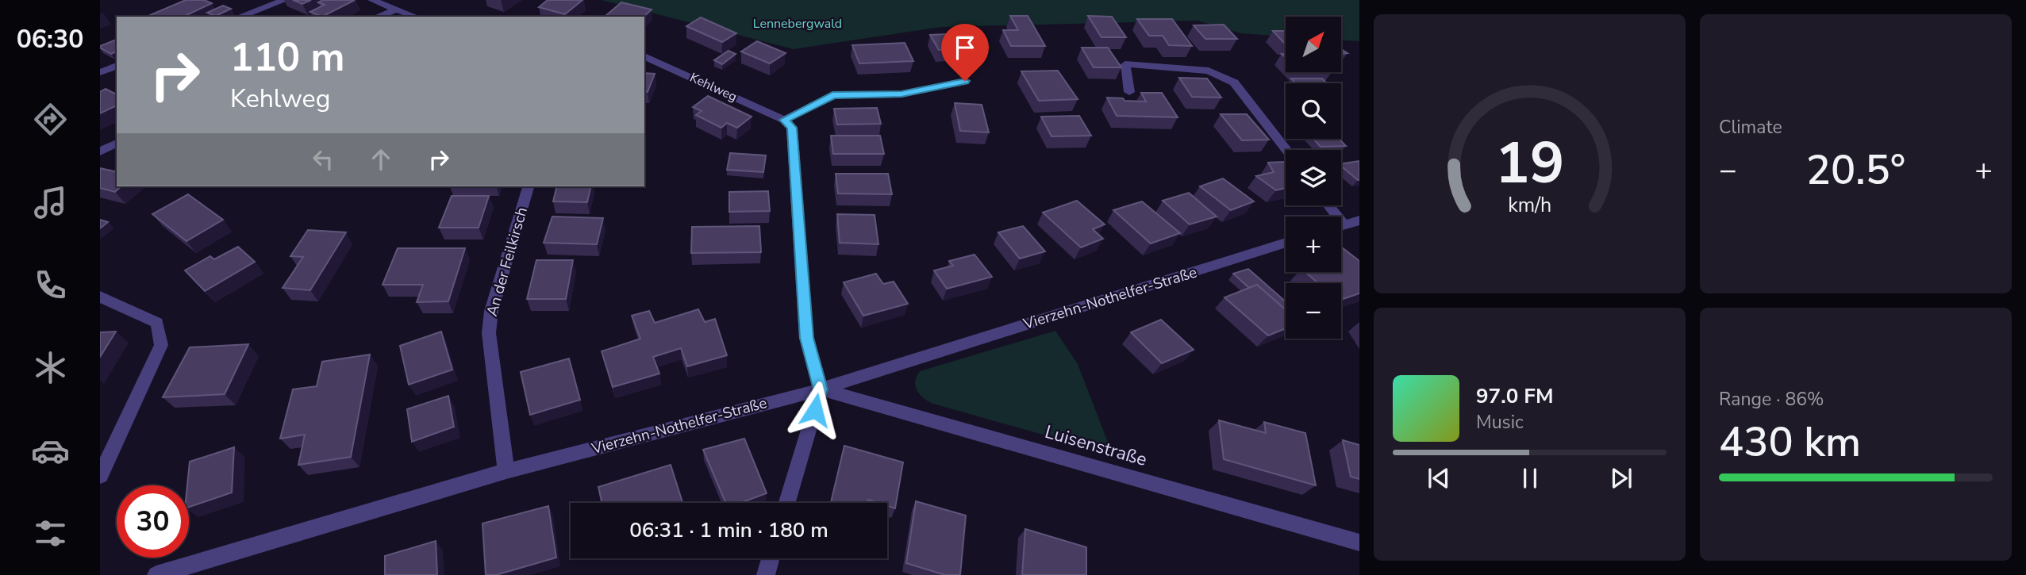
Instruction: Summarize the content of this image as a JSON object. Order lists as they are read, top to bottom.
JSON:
{
  "streets": {
    "street": [
      "Kehlweg",
      "An der Feilkirsch",
      "Vierzehn-Nothelfer-Straße",
      "Luisenstraße"
    ]
  },
  "crossings": [
    ["An der Feilkirsch", "Vierzehn-Nothelfer-Straße"],
    ["Vierzehn-Nothelfer-Straße", "Luisenstraße"]
  ],
  "parks": ["Lennebergwald"],
  "north": "top right",
  "page": {
    "tabs": "06:30",
    "tile": [
      "Climate",
      ["Range · 86%", "430 km"]
    ],
    "map_buttons": ["+", "−"],
    "turn": ["110 m", "Kehlweg"],
    "heat": ["−", "20.5°", "+"],
    "song": ["97.0 FM", "Music"],
    "limit": "30",
    "trip": "06:31 · 1 min · 180 m",
    "gauge": ["19", "km/h"]
  }
}
